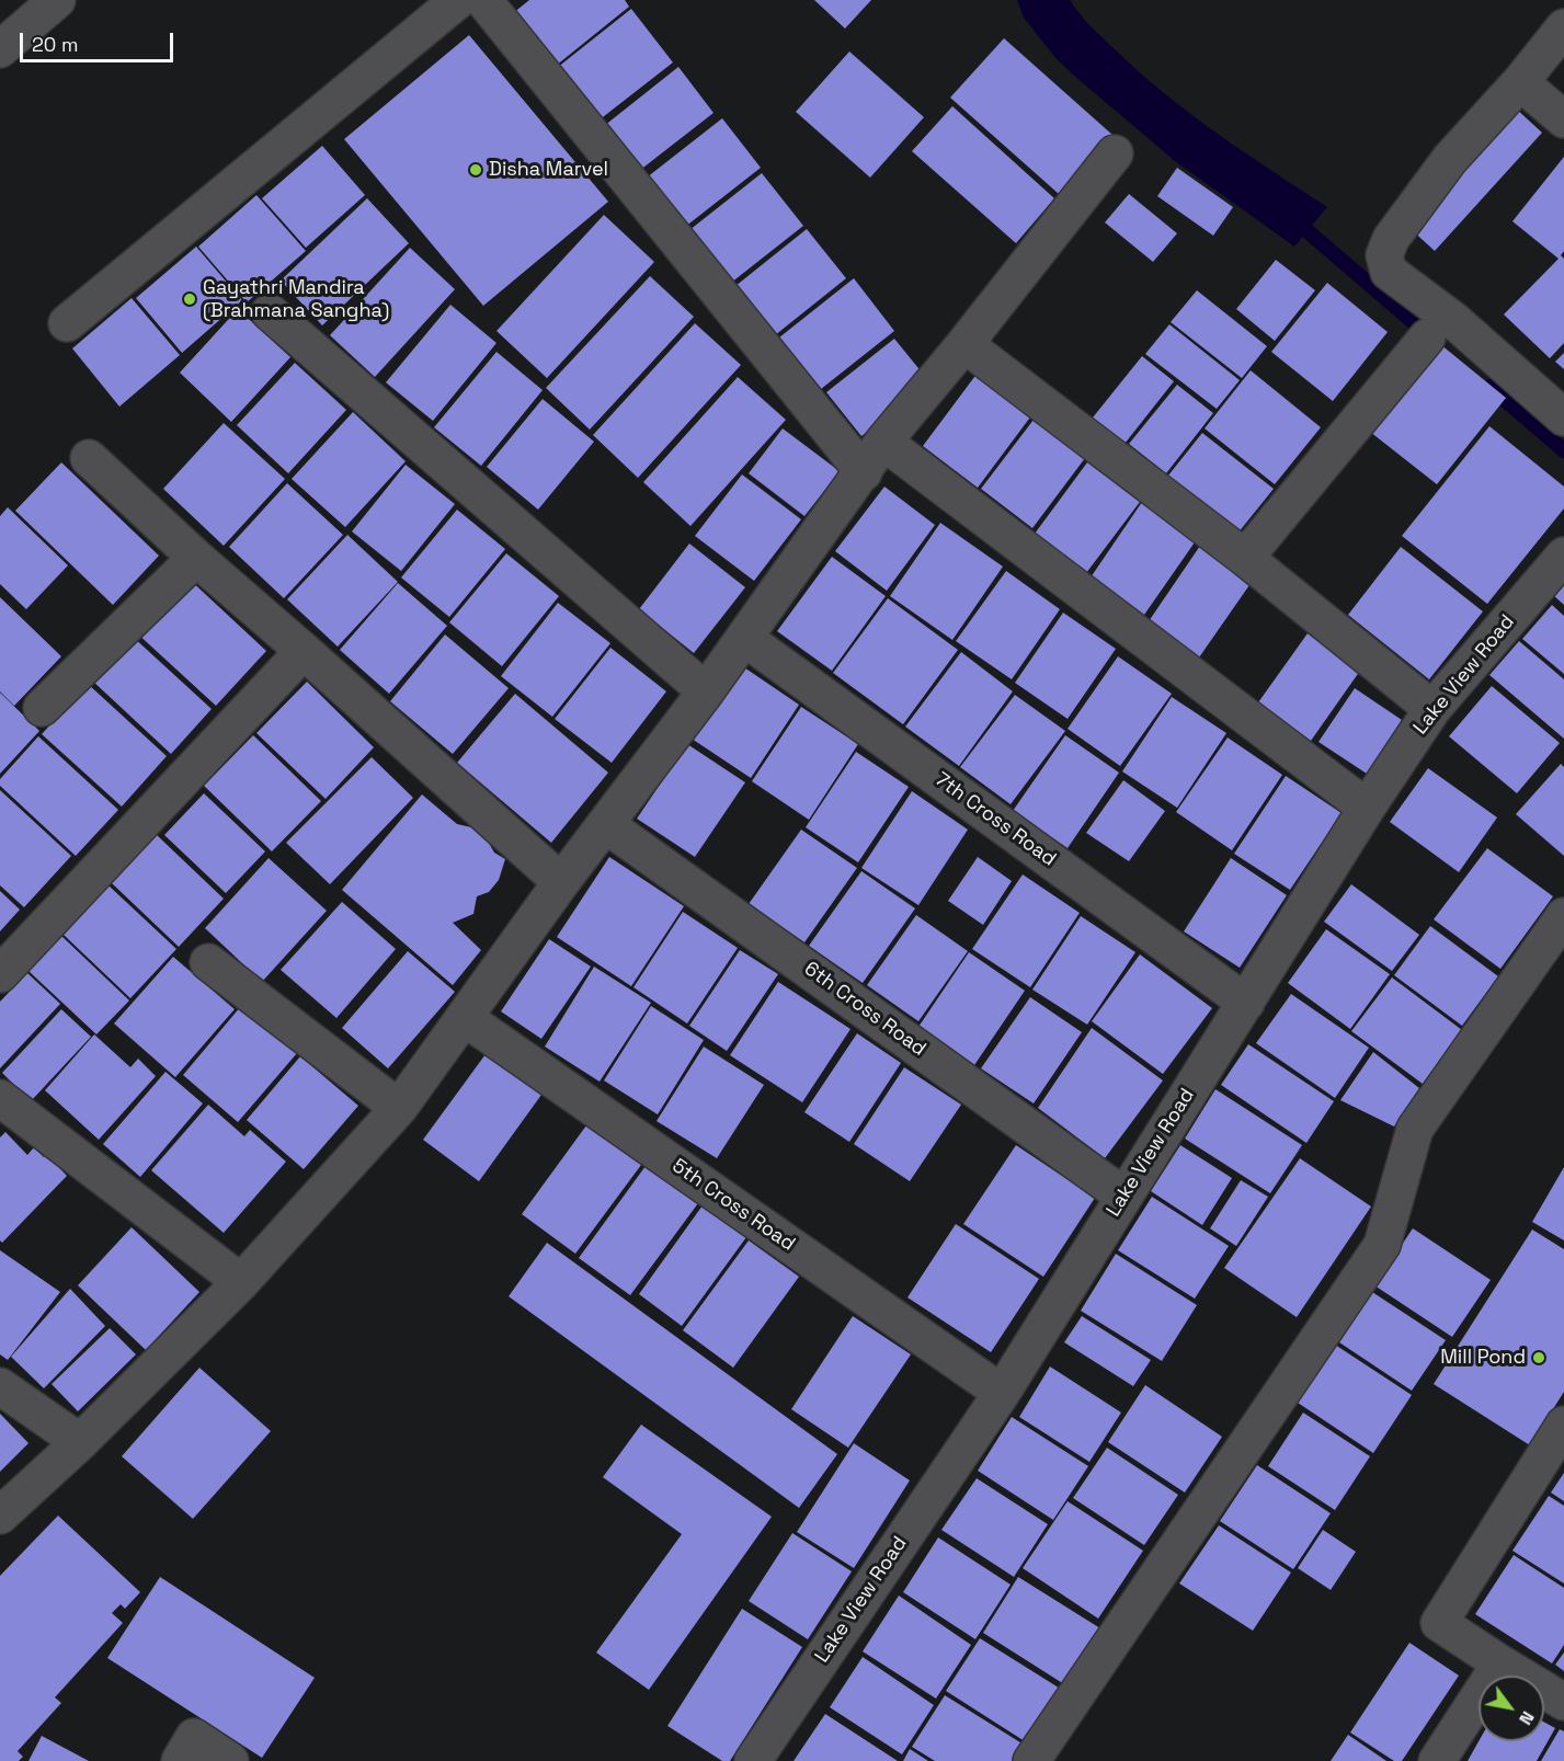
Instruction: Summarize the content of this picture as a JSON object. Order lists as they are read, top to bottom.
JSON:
{
  "streets": {
    "street": [
      "Lake View Road",
      "7th Cross Road",
      "6th Cross Road",
      "5th Cross Road"
    ]
  },
  "crossings": [
    ["Lake View Road", "7th Cross Road"],
    ["Lake View Road", "6th Cross Road"],
    ["Lake View Road", "5th Cross Road"]
  ],
  "places": ["Disha Marvel", "Gayathri Mandira (Brahmana Sangha)", "Mill Pond"],
  "scale_bar": "20 m",
  "north": "bottom right"
}
